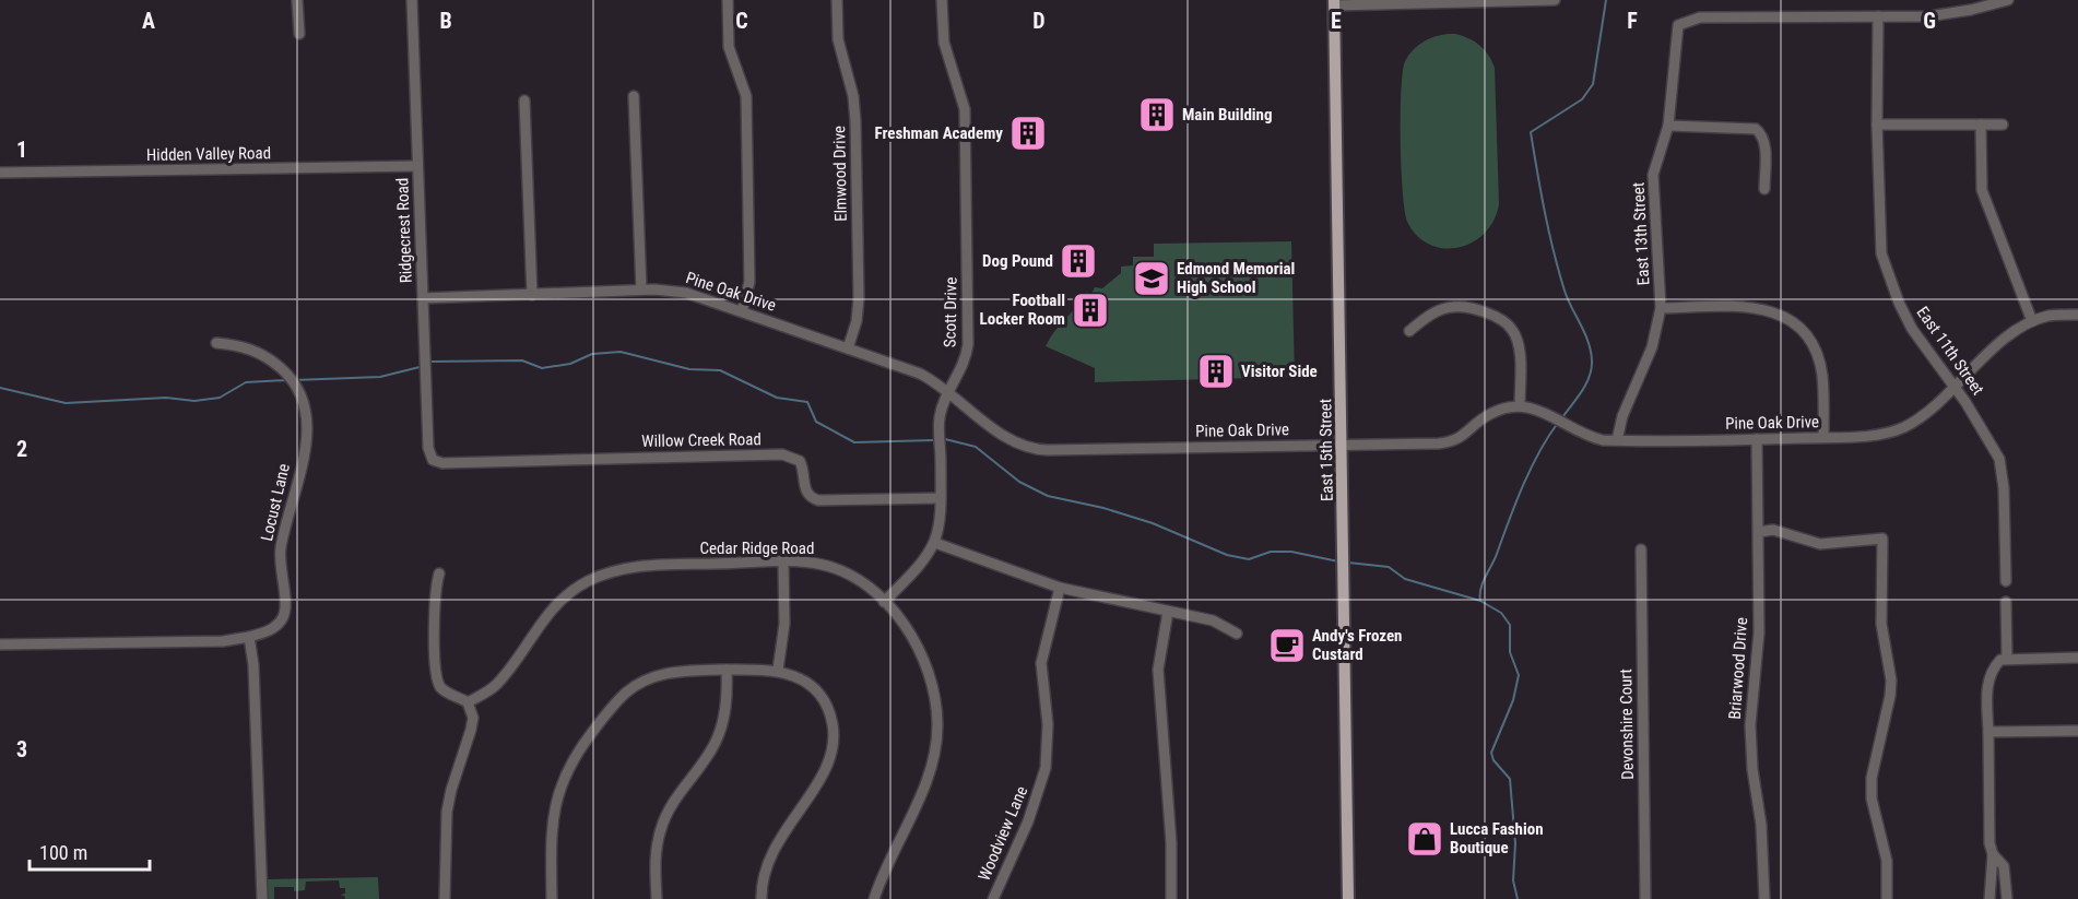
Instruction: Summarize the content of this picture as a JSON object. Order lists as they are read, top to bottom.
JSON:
{
  "streets": {
    "main road": ["East 15th Street"],
    "street": [
      "Hidden Valley Road",
      "Elmwood Drive",
      "Ridgecrest Road",
      "East 13th Street",
      "Pine Oak Drive",
      "Scott Drive",
      "East 11th Street",
      "Willow Creek Road",
      "Locust Lane",
      "Cedar Ridge Road",
      "Briarwood Drive",
      "Devonshire Court",
      "Woodview Lane"
    ]
  },
  "crossings": [
    ["Hidden Valley Road", "Ridgecrest Road"],
    ["Elmwood Drive", "Pine Oak Drive"],
    ["Ridgecrest Road", "Pine Oak Drive"],
    ["Ridgecrest Road", "Willow Creek Road"],
    ["East 13th Street", "Pine Oak Drive"],
    ["East 13th Street", "East 11th Street"],
    ["Pine Oak Drive", "Scott Drive"],
    ["Pine Oak Drive", "East 11th Street"],
    ["Pine Oak Drive", "East 15th Street"],
    ["Pine Oak Drive", "Briarwood Drive"],
    ["Scott Drive", "Willow Creek Road"],
    ["Scott Drive", "Cedar Ridge Road"]
  ],
  "places": {
    "building": [
      "Main Building",
      "Freshman Academy",
      "Dog Pound",
      "Football Locker Room",
      "Visitor Side"
    ],
    "school or university": ["Edmond Memorial High School"],
    "cafe": ["Andy's Frozen Custard"],
    "shop": ["Lucca Fashion Boutique"]
  },
  "scale_bar": "100 m",
  "grid": {
    "columns": [
      "A",
      "B",
      "C",
      "D",
      "E",
      "F",
      "G"
    ],
    "rows": ["1", "2", "3"]
  }
}
